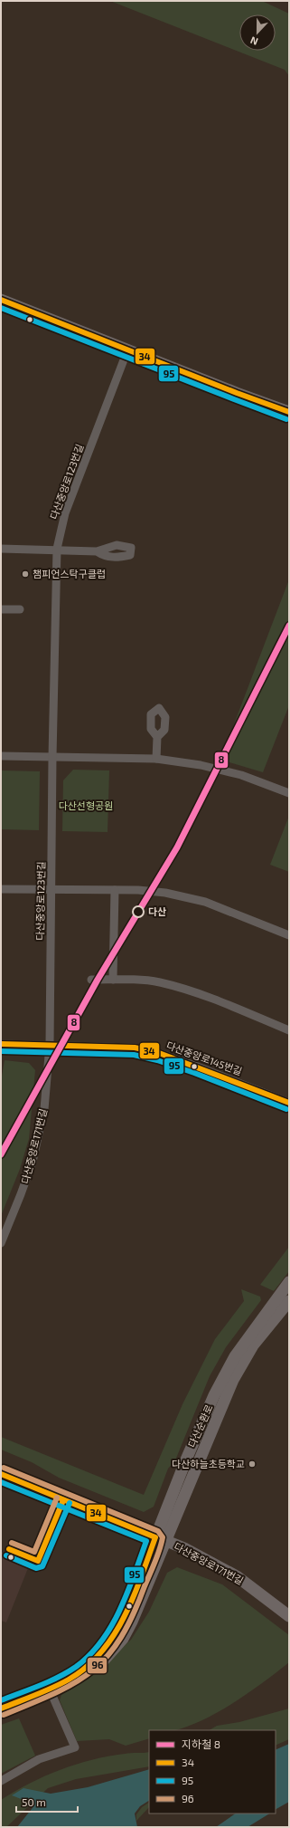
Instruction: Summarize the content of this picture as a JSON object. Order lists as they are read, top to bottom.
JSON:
{
  "streets": {
    "street": [
      "다산중앙로123번길",
      "다산중앙로145번길",
      "다산중앙로171번길",
      "다산순환로"
    ]
  },
  "crossings": [
    ["다산중앙로123번길", "다산중앙로145번길"],
    ["다산중앙로123번길", "다산중앙로171번길"],
    ["다산중앙로145번길", "다산중앙로171번길"],
    ["다산중앙로171번길", "다산순환로"]
  ],
  "parks": ["다산선형공원"],
  "places": ["챔피언스탁구클럽", "다산", "다산하늘초등학교"],
  "lines": [
    "transit line 34",
    "transit line 95",
    "metro line 8",
    "transit line 96"
  ],
  "legend": [
    "지하철 8",
    "34",
    "95",
    "96"
  ],
  "scale_bar": "50 m",
  "north": "bottom"
}
